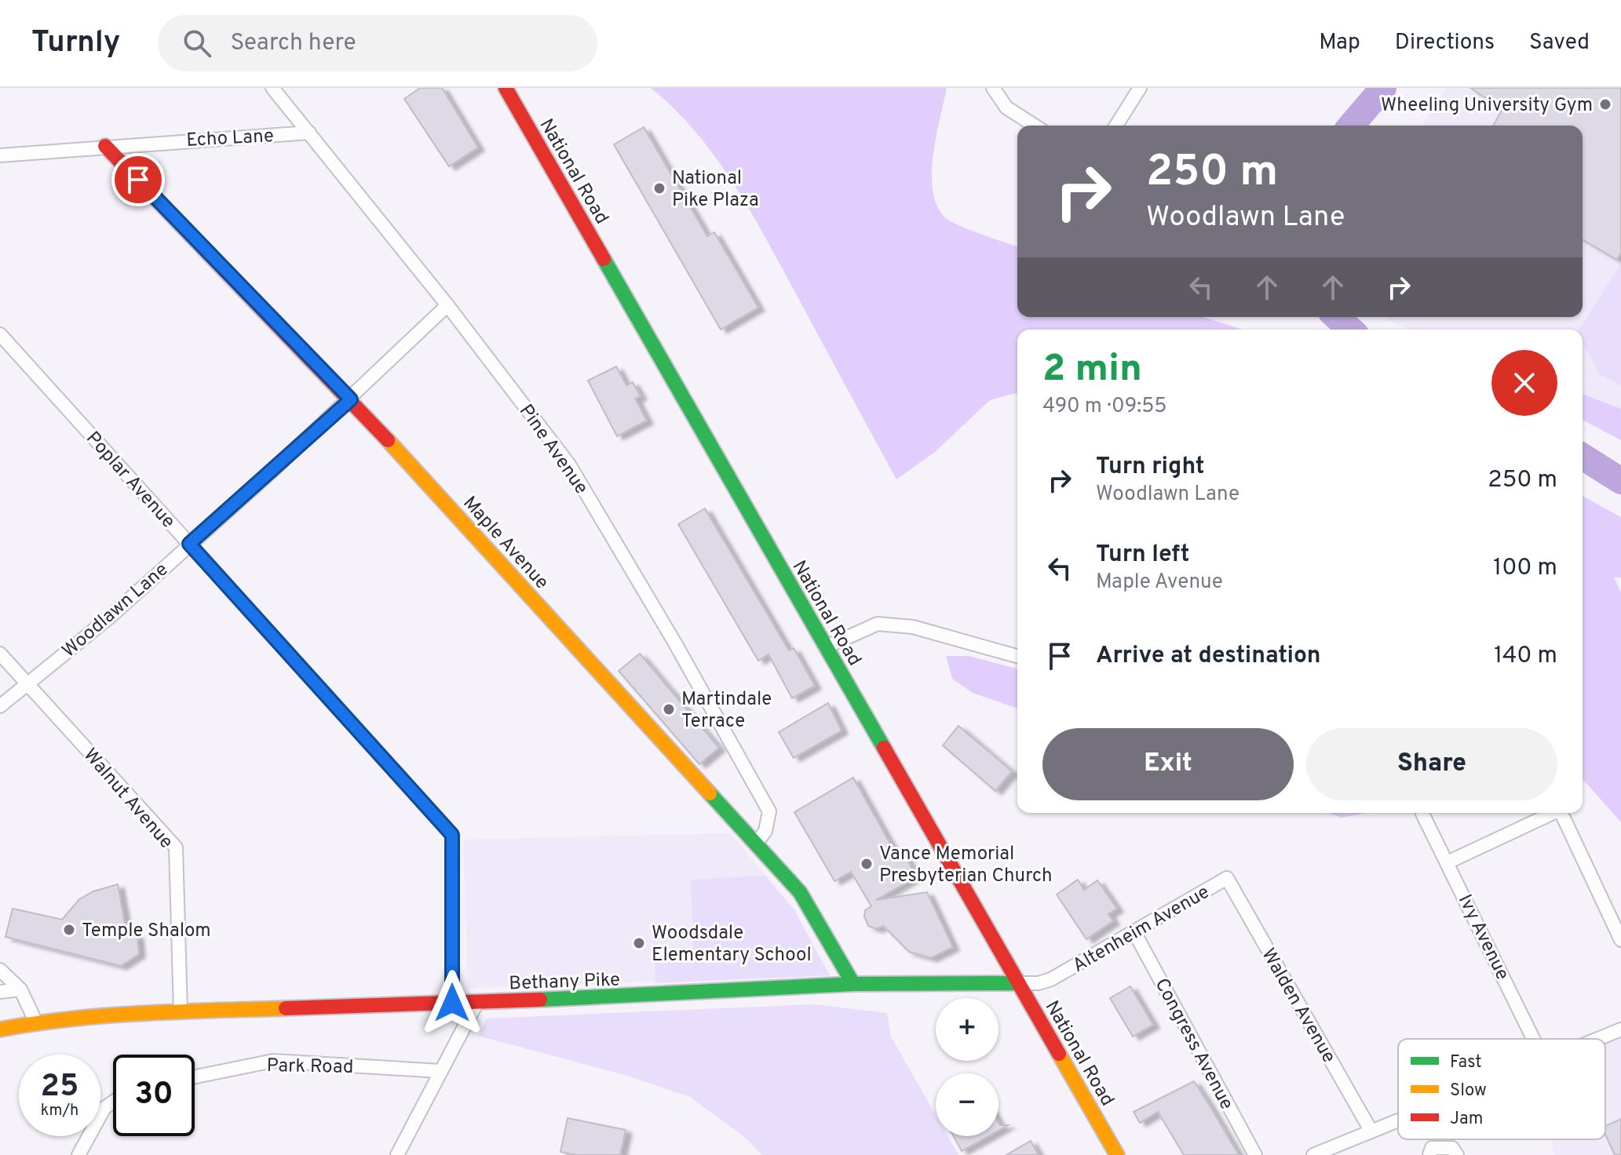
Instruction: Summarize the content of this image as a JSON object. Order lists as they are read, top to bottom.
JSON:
{
  "streets": {
    "main road": ["National Road", "Maple Avenue", "Bethany Pike"],
    "street": [
      "Echo Lane",
      "Pine Avenue",
      "Poplar Avenue",
      "Woodlawn Lane",
      "Walnut Avenue",
      "Altenheim Avenue",
      "Ivy Avenue",
      "Walden Avenue",
      "Congress Avenue",
      "Park Road"
    ]
  },
  "crossings": [
    ["Echo Lane", "Pine Avenue"],
    ["Echo Lane", "Maple Avenue"],
    ["National Road", "Altenheim Avenue"],
    ["National Road", "Bethany Pike"],
    ["Pine Avenue", "Maple Avenue"],
    ["Pine Avenue", "Woodlawn Lane"],
    ["Poplar Avenue", "Woodlawn Lane"],
    ["Poplar Avenue", "Bethany Pike"],
    ["Maple Avenue", "Woodlawn Lane"],
    ["Maple Avenue", "Bethany Pike"],
    ["Woodlawn Lane", "Walnut Avenue"],
    ["Walnut Avenue", "Bethany Pike"],
    ["Altenheim Avenue", "Bethany Pike"],
    ["Altenheim Avenue", "Walden Avenue"],
    ["Altenheim Avenue", "Congress Avenue"]
  ],
  "places": [
    "Wheeling University Gym",
    "National Pike Plaza",
    "Martindale Terrace",
    "Vance Memorial Presbyterian Church",
    "Temple Shalom",
    "Woodsdale Elementary School"
  ],
  "legend": ["Fast", "Slow", "Jam"],
  "page": {
    "header": "Turnly",
    "search": "Search here",
    "nav": ["Map", "Directions", "Saved"],
    "turn": ["250 m", "Woodlawn Lane"],
    "heading": ["2 min", "490 m · 09:55"],
    "list": [
      {
        "name": "Turn right",
        "note": "Woodlawn Lane",
        "value": "250 m"
      },
      {
        "name": "Turn left",
        "note": "Maple Avenue",
        "value": "100 m"
      },
      {
        "name": "Arrive at destination",
        "value": "140 m"
      }
    ],
    "buttons": ["Exit", "Share"],
    "map_buttons": ["+", "−"],
    "speed": "25 km/h",
    "limit": "30"
  }
}
